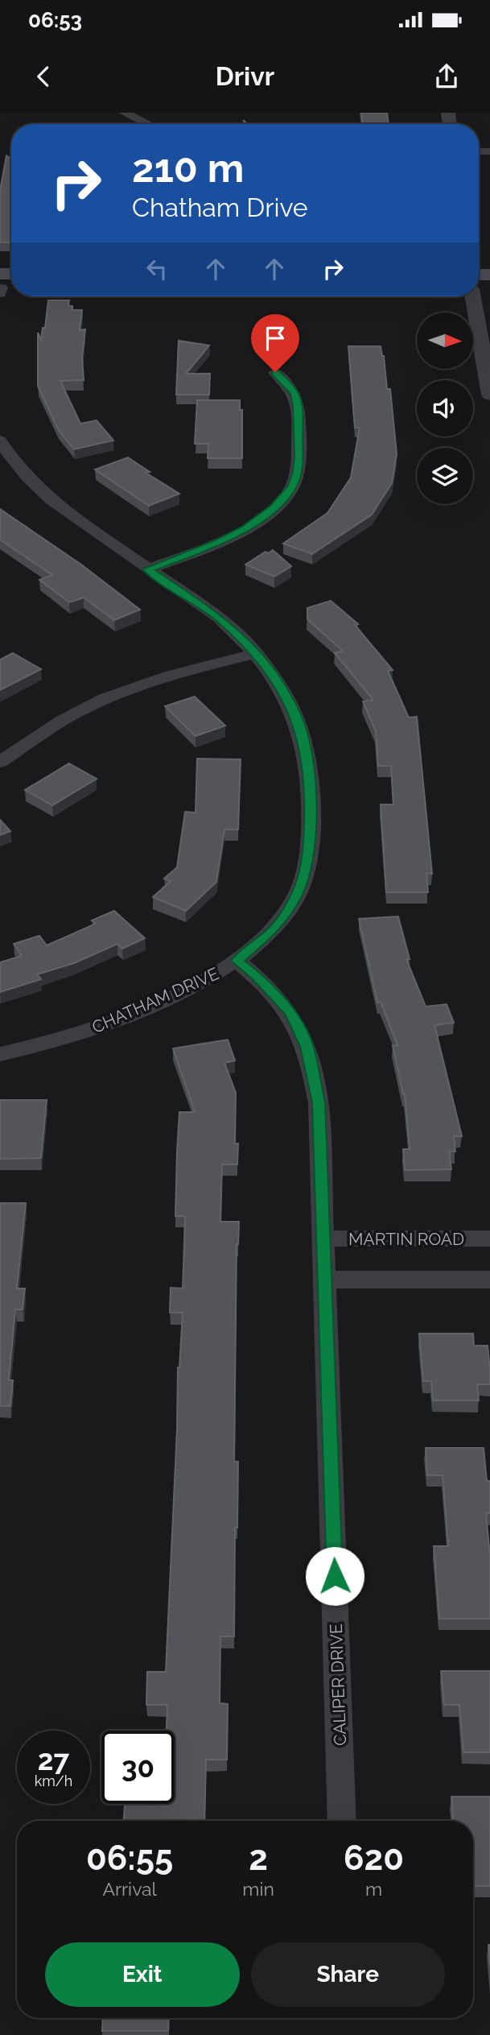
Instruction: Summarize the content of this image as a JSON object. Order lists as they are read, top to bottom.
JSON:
{
  "streets": {
    "street": ["CHATHAM DRIVE", "MARTIN ROAD", "CALIPER DRIVE"]
  },
  "crossings": [
    ["CHATHAM DRIVE", "CALIPER DRIVE"],
    ["MARTIN ROAD", "CALIPER DRIVE"]
  ],
  "north": "right",
  "page": {
    "status": "06:53",
    "header": "Drivr",
    "turn": ["210 m", "Chatham Drive"],
    "speed": "27 km/h",
    "limit": "30",
    "eta": [
      "06:55",
      "Arrival",
      "2",
      "min",
      "620",
      "m"
    ],
    "buttons": ["Exit", "Share"]
  }
}
